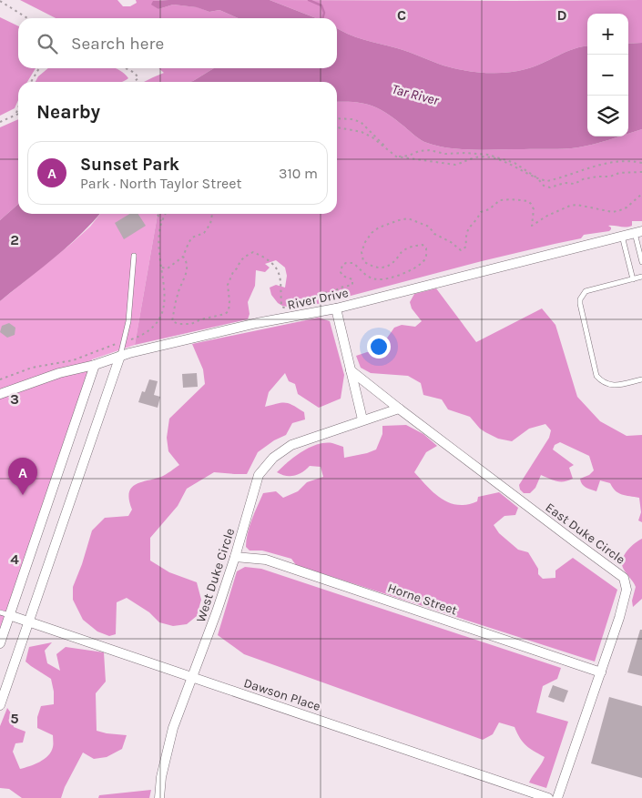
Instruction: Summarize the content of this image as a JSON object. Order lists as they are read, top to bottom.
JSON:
{
  "streets": {
    "street": [
      "River Drive",
      "East Duke Circle",
      "West Duke Circle",
      "Horne Street",
      "Dawson Place"
    ]
  },
  "crossings": [
    ["East Duke Circle", "Horne Street"],
    ["West Duke Circle", "Horne Street"],
    ["West Duke Circle", "Dawson Place"]
  ],
  "water": ["Tar River"],
  "page": {
    "map_buttons": ["+", "−"],
    "search": "Search here",
    "heading": "Nearby",
    "list": [
      {
        "mark": "A",
        "name": "Sunset Park",
        "note": "Park · North Taylor Street",
        "value": "310 m"
      }
    ],
    "pins": "A"
  },
  "grid": {
    "columns": ["C", "D"],
    "rows": [
      "2",
      "3",
      "4",
      "5"
    ]
  }
}
